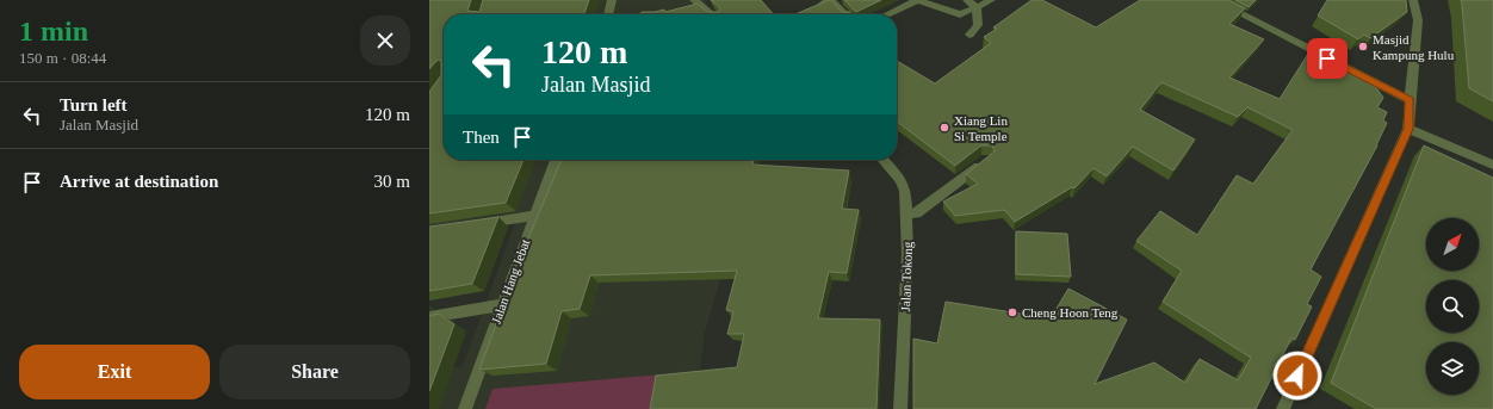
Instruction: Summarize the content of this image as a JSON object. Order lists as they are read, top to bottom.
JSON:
{
  "streets": {
    "street": ["Jalan Tokong", "Jalan Hang Jebat"]
  },
  "places": ["Masjid Kampung Hulu", "Xiang Lin Si Temple", "Cheng Hoon Teng"],
  "north": "top right",
  "page": {
    "heading": ["1 min", "150 m · 08:44"],
    "turn": ["120 m", "Jalan Masjid"],
    "list": [
      {
        "name": "Turn left",
        "note": "Jalan Masjid",
        "value": "120 m"
      },
      {
        "name": "Arrive at destination",
        "value": "30 m"
      }
    ],
    "then": "Then",
    "buttons": ["Exit", "Share"]
  }
}
